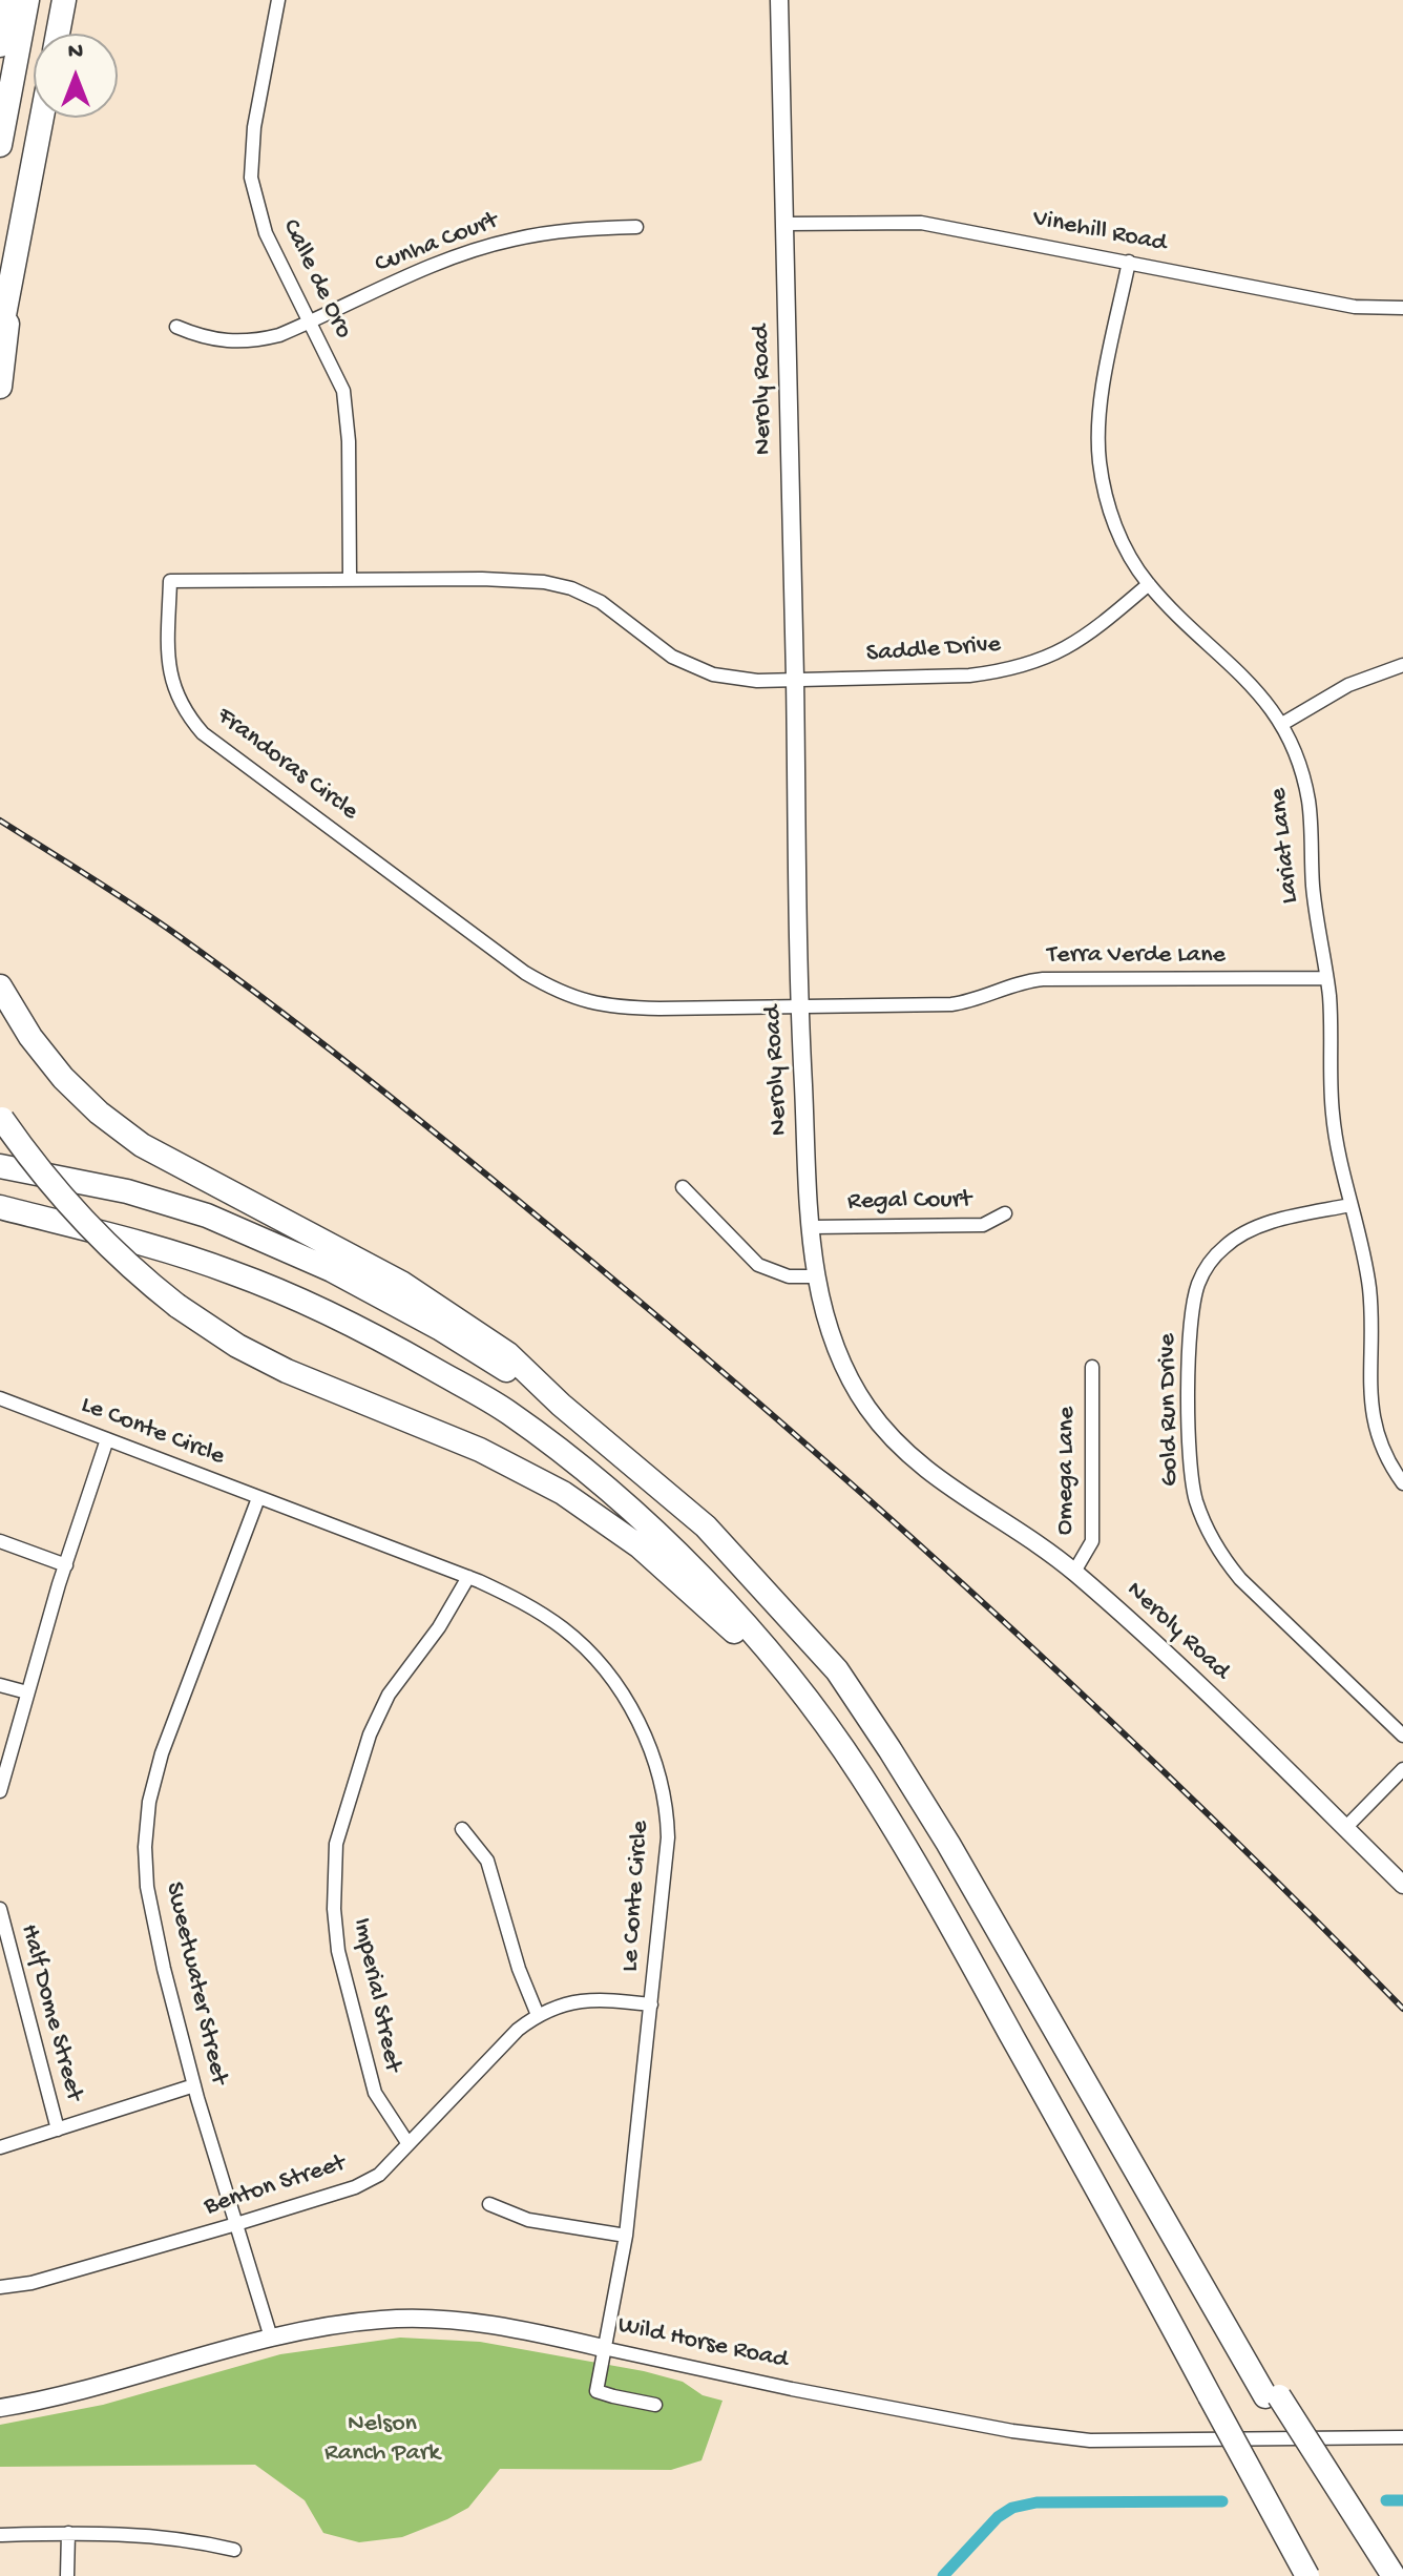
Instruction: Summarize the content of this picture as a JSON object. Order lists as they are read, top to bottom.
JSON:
{
  "streets": {
    "street": [
      "Vinehill Road",
      "Cunha Court",
      "Calle de Oro",
      "Neroly Road",
      "Saddle Drive",
      "Frandoras Circle",
      "Lariat Lane",
      "Terra Verde Lane",
      "Regal Court",
      "Gold Run Drive",
      "Le Conte Circle",
      "Omega Lane",
      "Sweetwater Street",
      "Imperial Street",
      "Half Dome Street",
      "Benton Street",
      "Wild Horse Road"
    ]
  },
  "crossings": [
    ["Vinehill Road", "Neroly Road"],
    ["Vinehill Road", "Lariat Lane"],
    ["Cunha Court", "Calle de Oro"],
    ["Calle de Oro", "Frandoras Circle"],
    ["Neroly Road", "Saddle Drive"],
    ["Neroly Road", "Frandoras Circle"],
    ["Neroly Road", "Terra Verde Lane"],
    ["Neroly Road", "Regal Court"],
    ["Neroly Road", "Omega Lane"],
    ["Saddle Drive", "Frandoras Circle"],
    ["Saddle Drive", "Lariat Lane"],
    ["Frandoras Circle", "Terra Verde Lane"],
    ["Lariat Lane", "Terra Verde Lane"],
    ["Lariat Lane", "Gold Run Drive"],
    ["Le Conte Circle", "Sweetwater Street"],
    ["Le Conte Circle", "Imperial Street"],
    ["Le Conte Circle", "Benton Street"],
    ["Le Conte Circle", "Wild Horse Road"],
    ["Sweetwater Street", "Benton Street"],
    ["Sweetwater Street", "Wild Horse Road"],
    ["Imperial Street", "Benton Street"]
  ],
  "parks": ["Nelson Ranch Park"],
  "north": "top"
}
